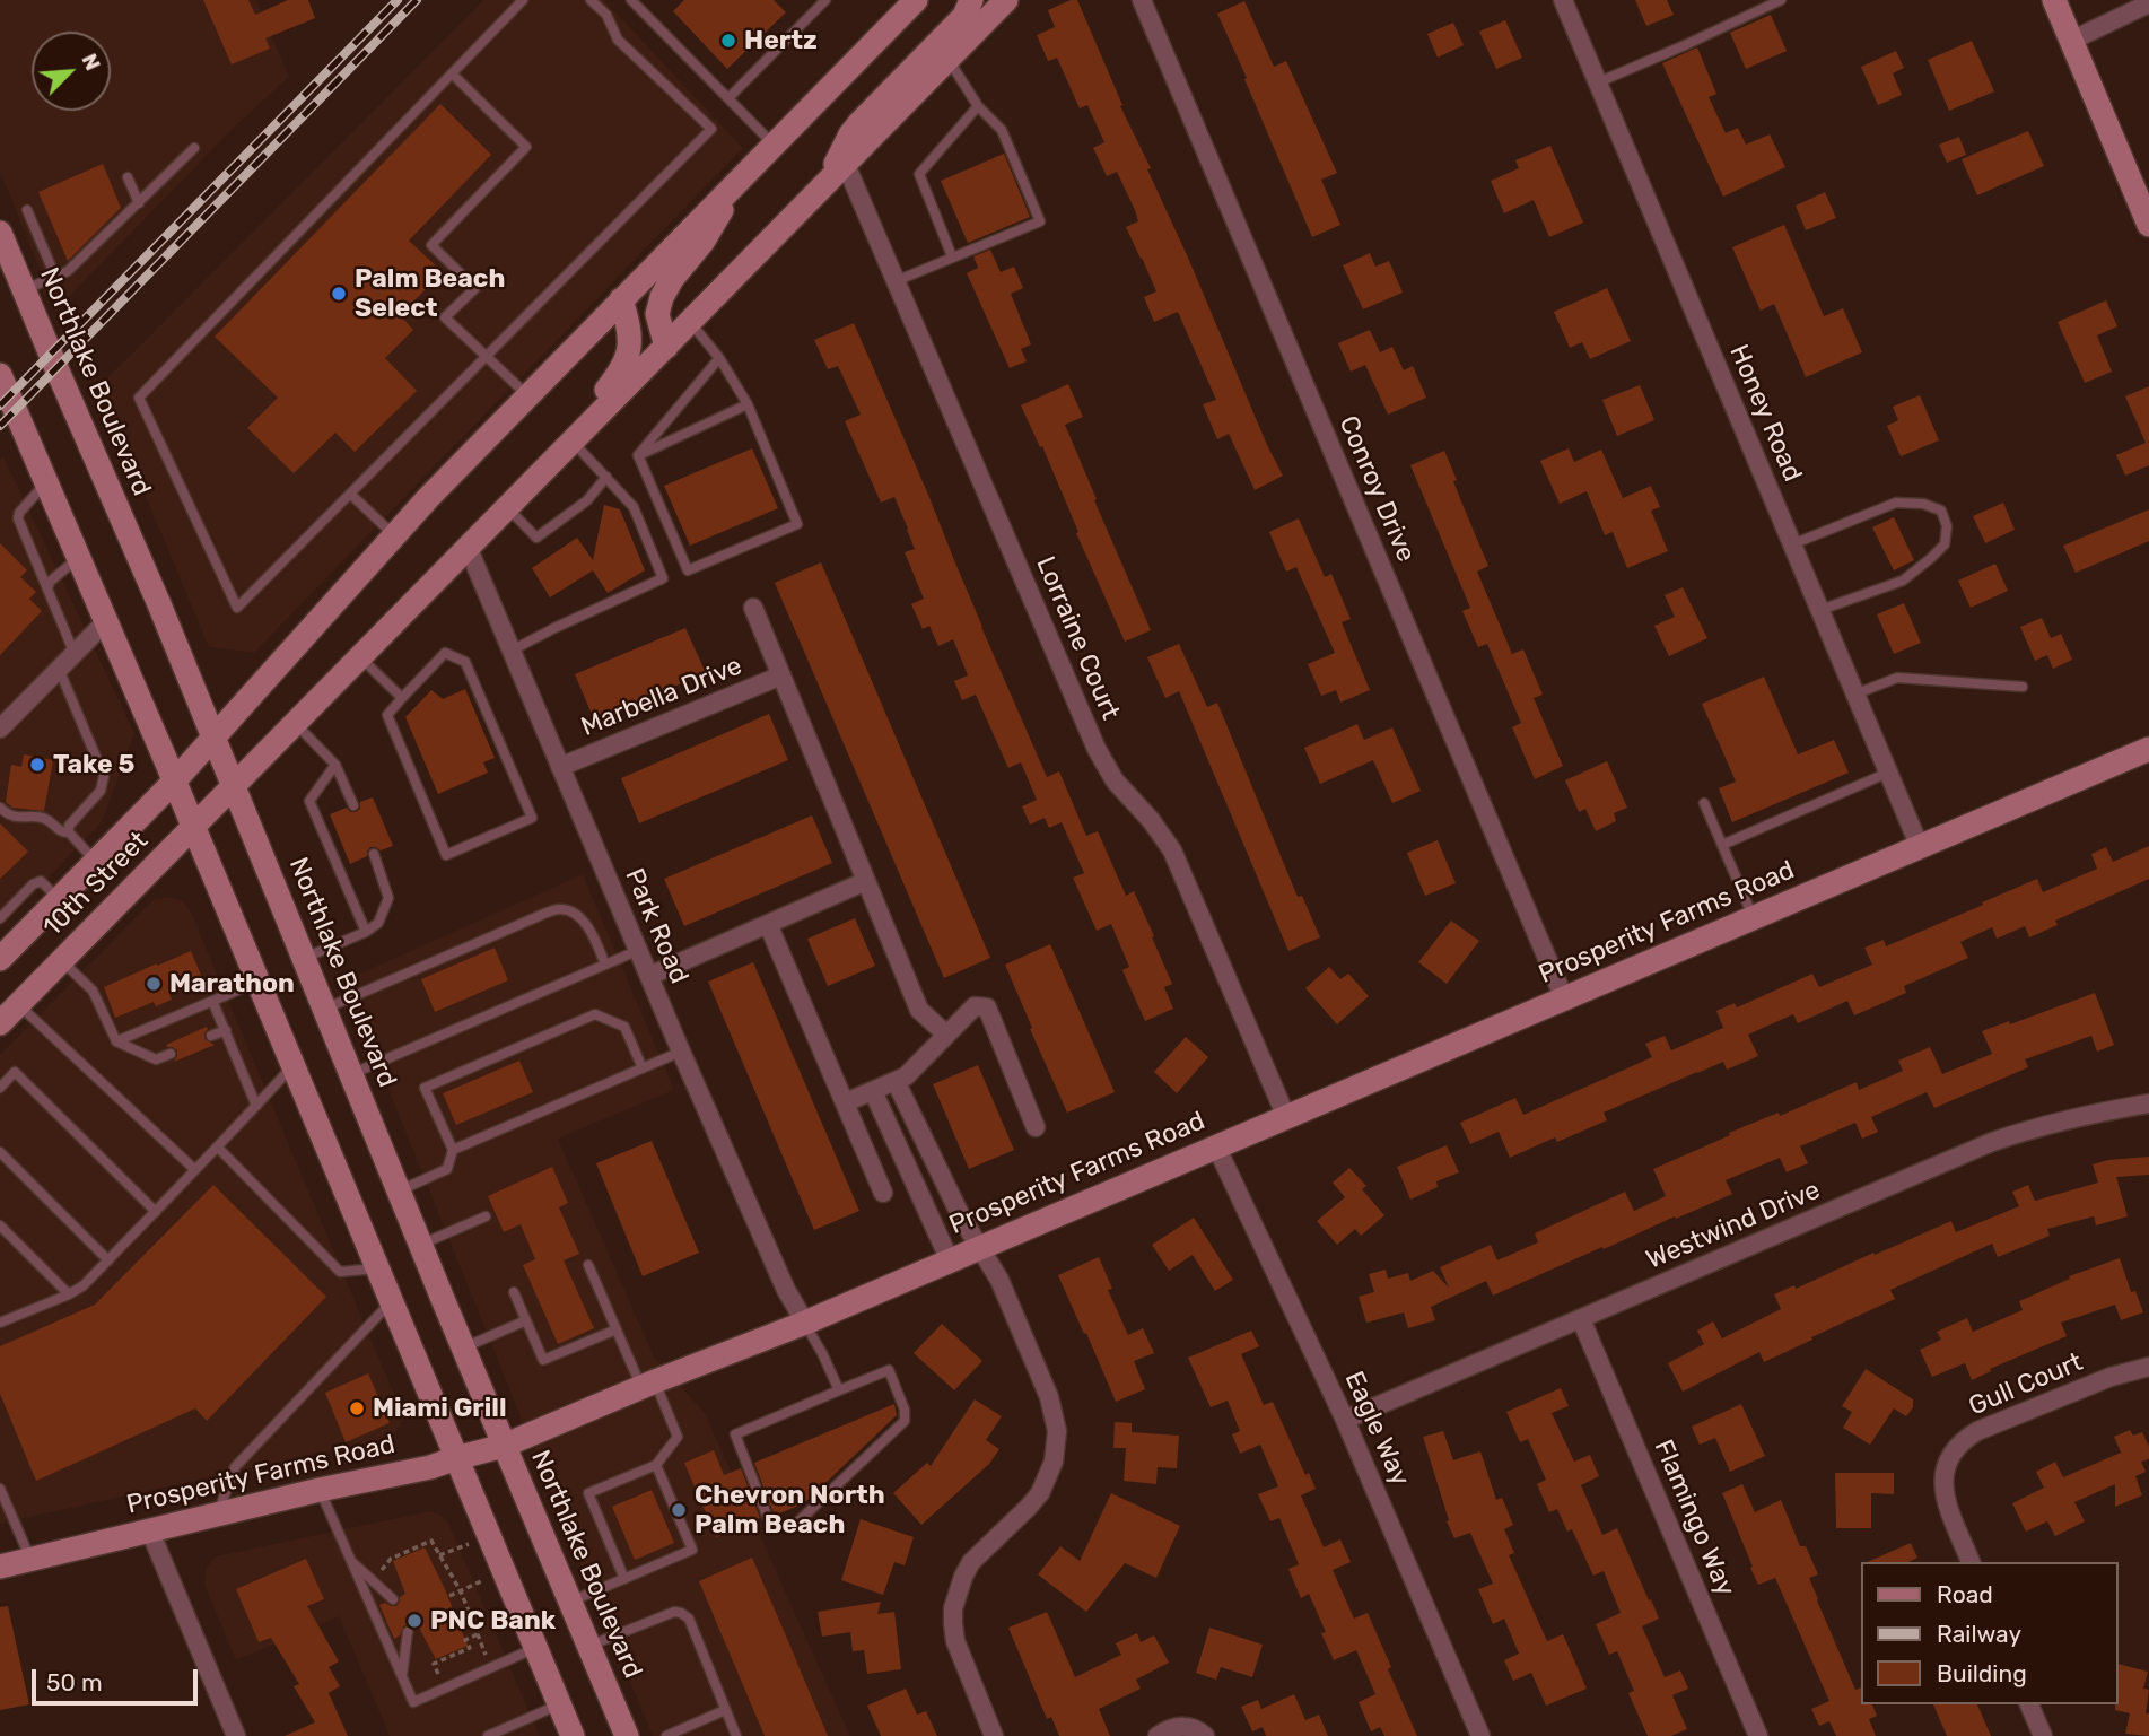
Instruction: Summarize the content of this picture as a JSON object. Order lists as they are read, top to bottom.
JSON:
{
  "streets": {
    "main road": ["Northlake Boulevard", "10th Street", "Prosperity Farms Road"],
    "street": [
      "Honey Road",
      "Conroy Drive",
      "Lorraine Court",
      "Marbella Drive",
      "Park Road",
      "Westwind Drive",
      "Gull Court",
      "Eagle Way",
      "Flamingo Way"
    ]
  },
  "crossings": [
    ["Northlake Boulevard", "10th Street"],
    ["Northlake Boulevard", "Prosperity Farms Road"],
    ["Honey Road", "Prosperity Farms Road"],
    ["Conroy Drive", "Prosperity Farms Road"],
    ["Lorraine Court", "Prosperity Farms Road"],
    ["Marbella Drive", "Park Road"],
    ["10th Street", "Park Road"],
    ["Prosperity Farms Road", "Park Road"],
    ["Prosperity Farms Road", "Eagle Way"],
    ["Westwind Drive", "Eagle Way"],
    ["Westwind Drive", "Flamingo Way"]
  ],
  "places": [
    "Hertz",
    "Palm Beach Select",
    "Take 5",
    "Marathon",
    "Miami Grill",
    "Chevron North Palm Beach",
    "PNC Bank"
  ],
  "legend": ["Road", "Railway", "Building"],
  "scale_bar": "50 m",
  "north": "top right"
}
